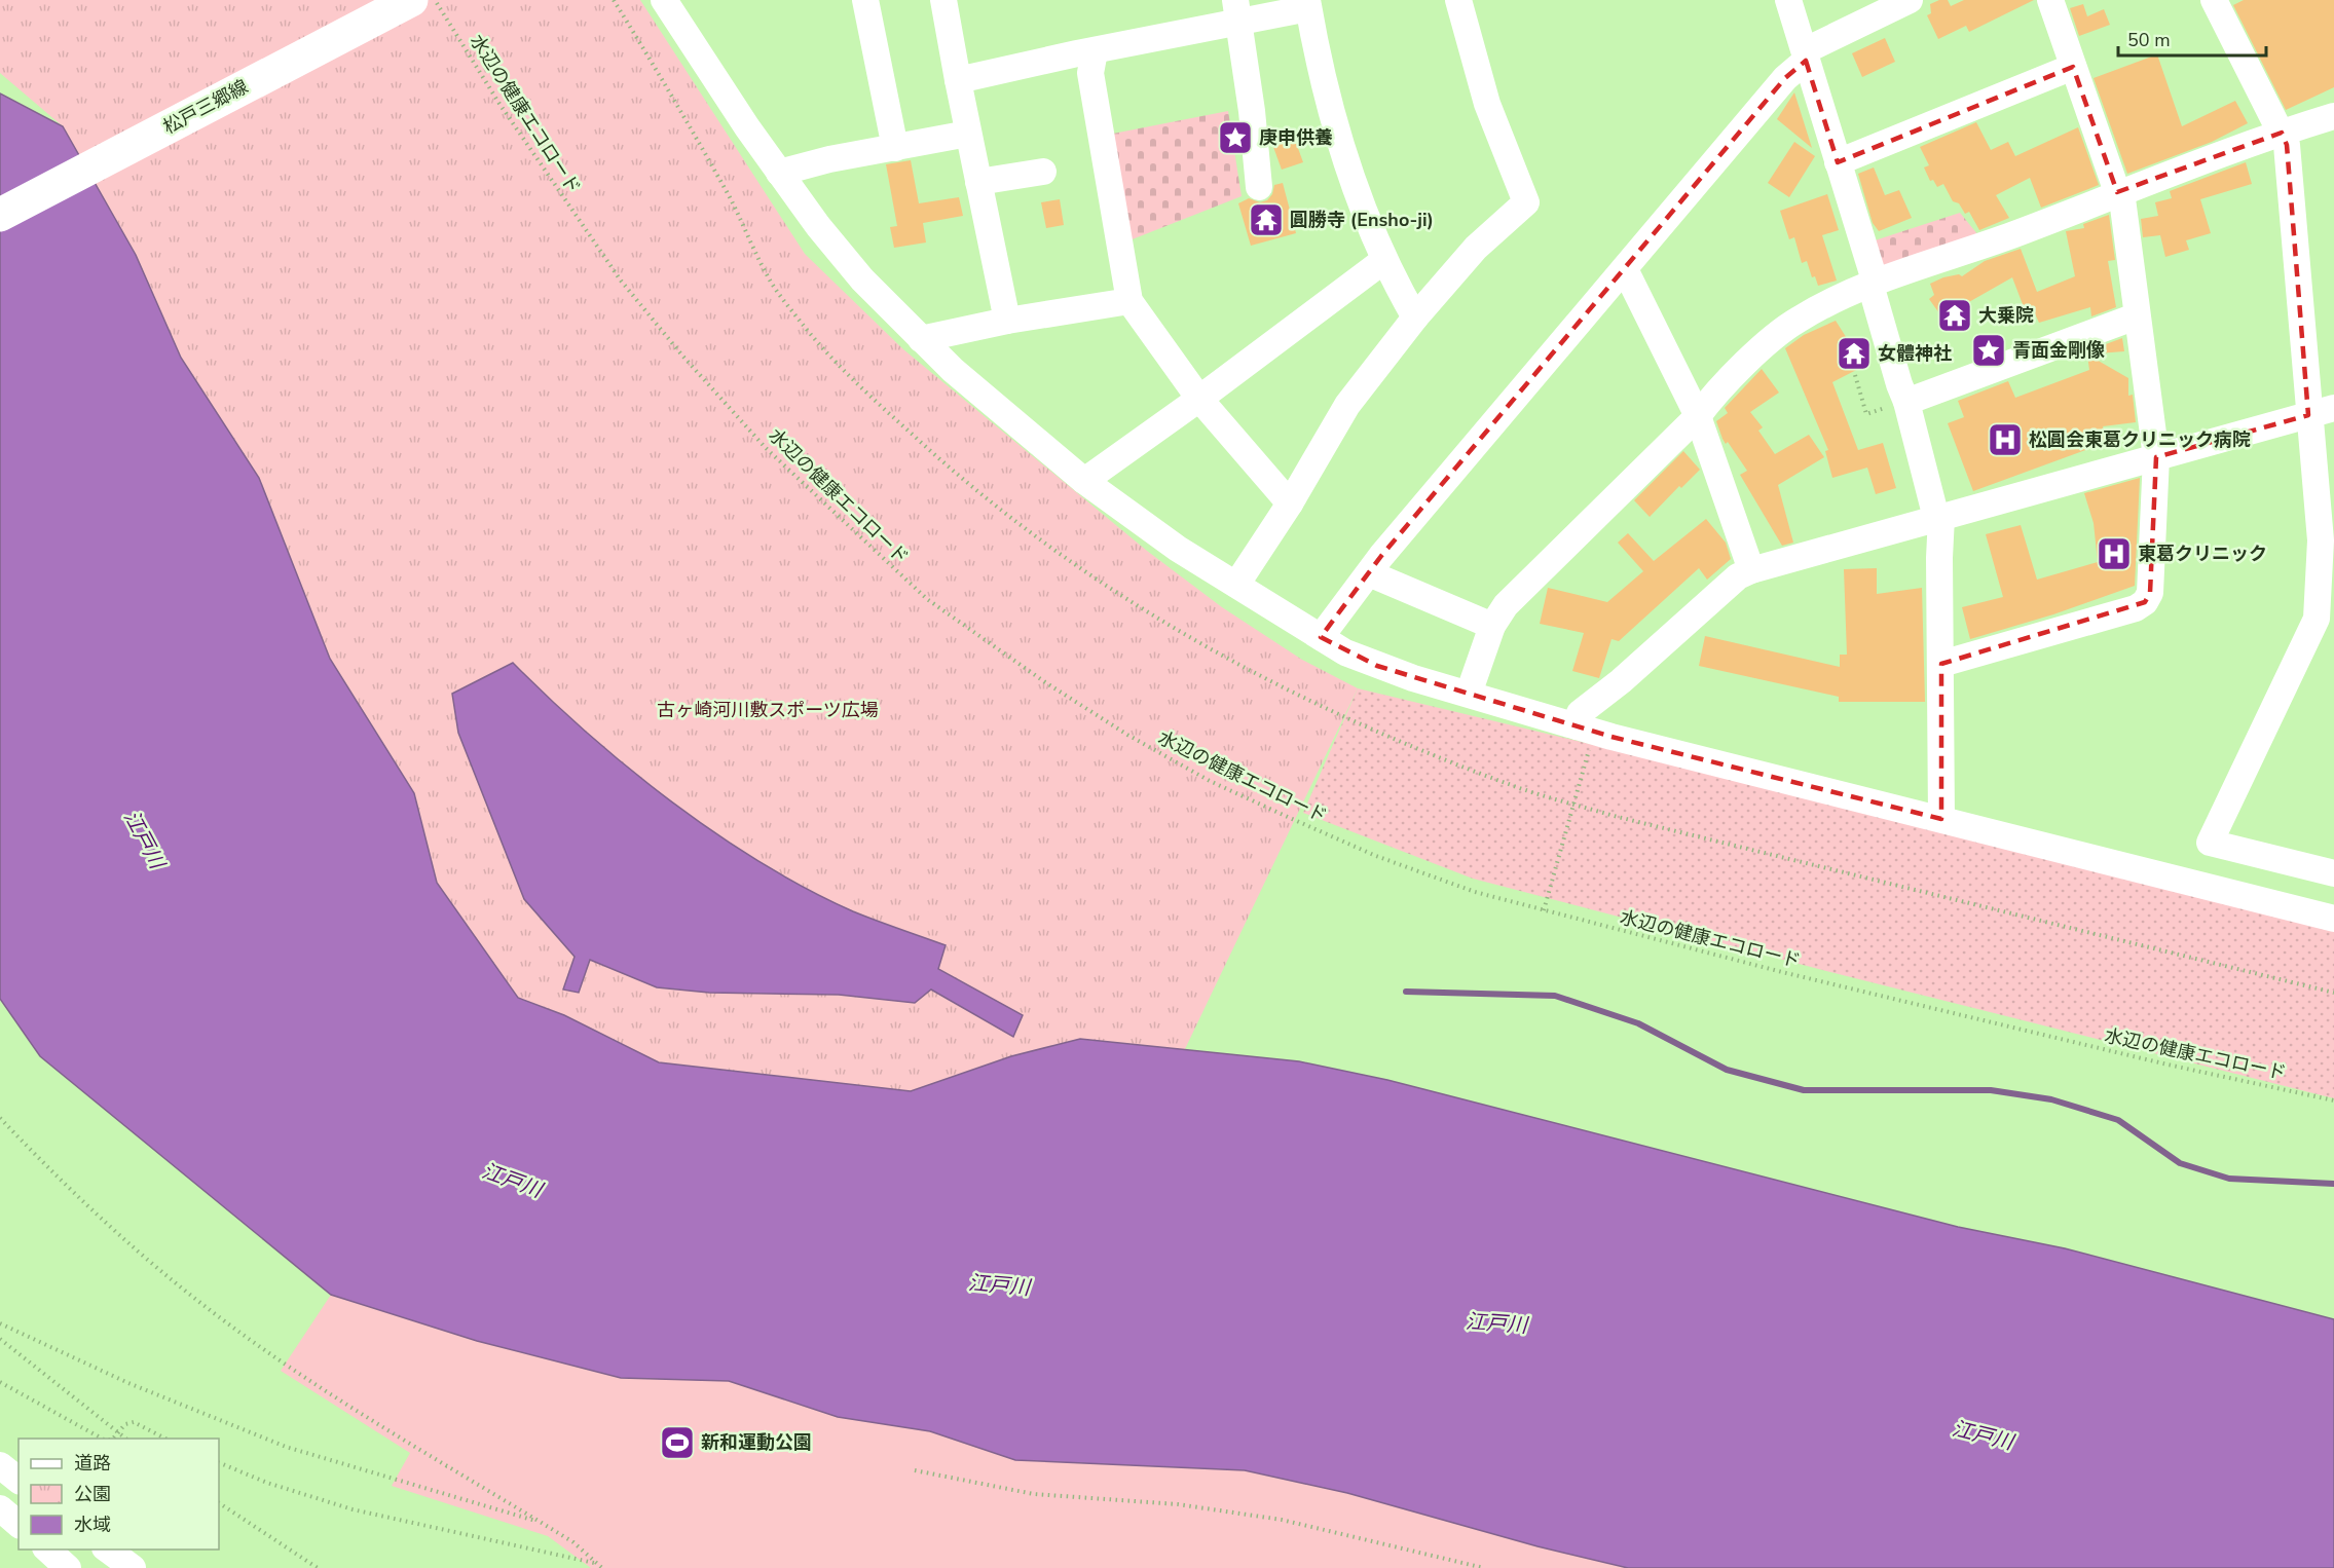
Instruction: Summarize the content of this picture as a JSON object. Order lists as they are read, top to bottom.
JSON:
{
  "streets": {
    "main road": ["松戸三郷線"],
    "path": ["水辺の健康エコロード"]
  },
  "water": ["江戸川"],
  "parks": ["古ヶ崎河川敷スポーツ広場"],
  "places": {
    "place": ["庚申供養", "青面金剛像"],
    "temple": ["圓勝寺 (Ensho-ji)", "大乗院", "女體神社"],
    "hospital": ["松圓会東葛クリニック病院", "東葛クリニック"],
    "sports": ["新和運動公園"]
  },
  "legend": ["道路", "公園", "水域"],
  "scale_bar": "50 m"
}
